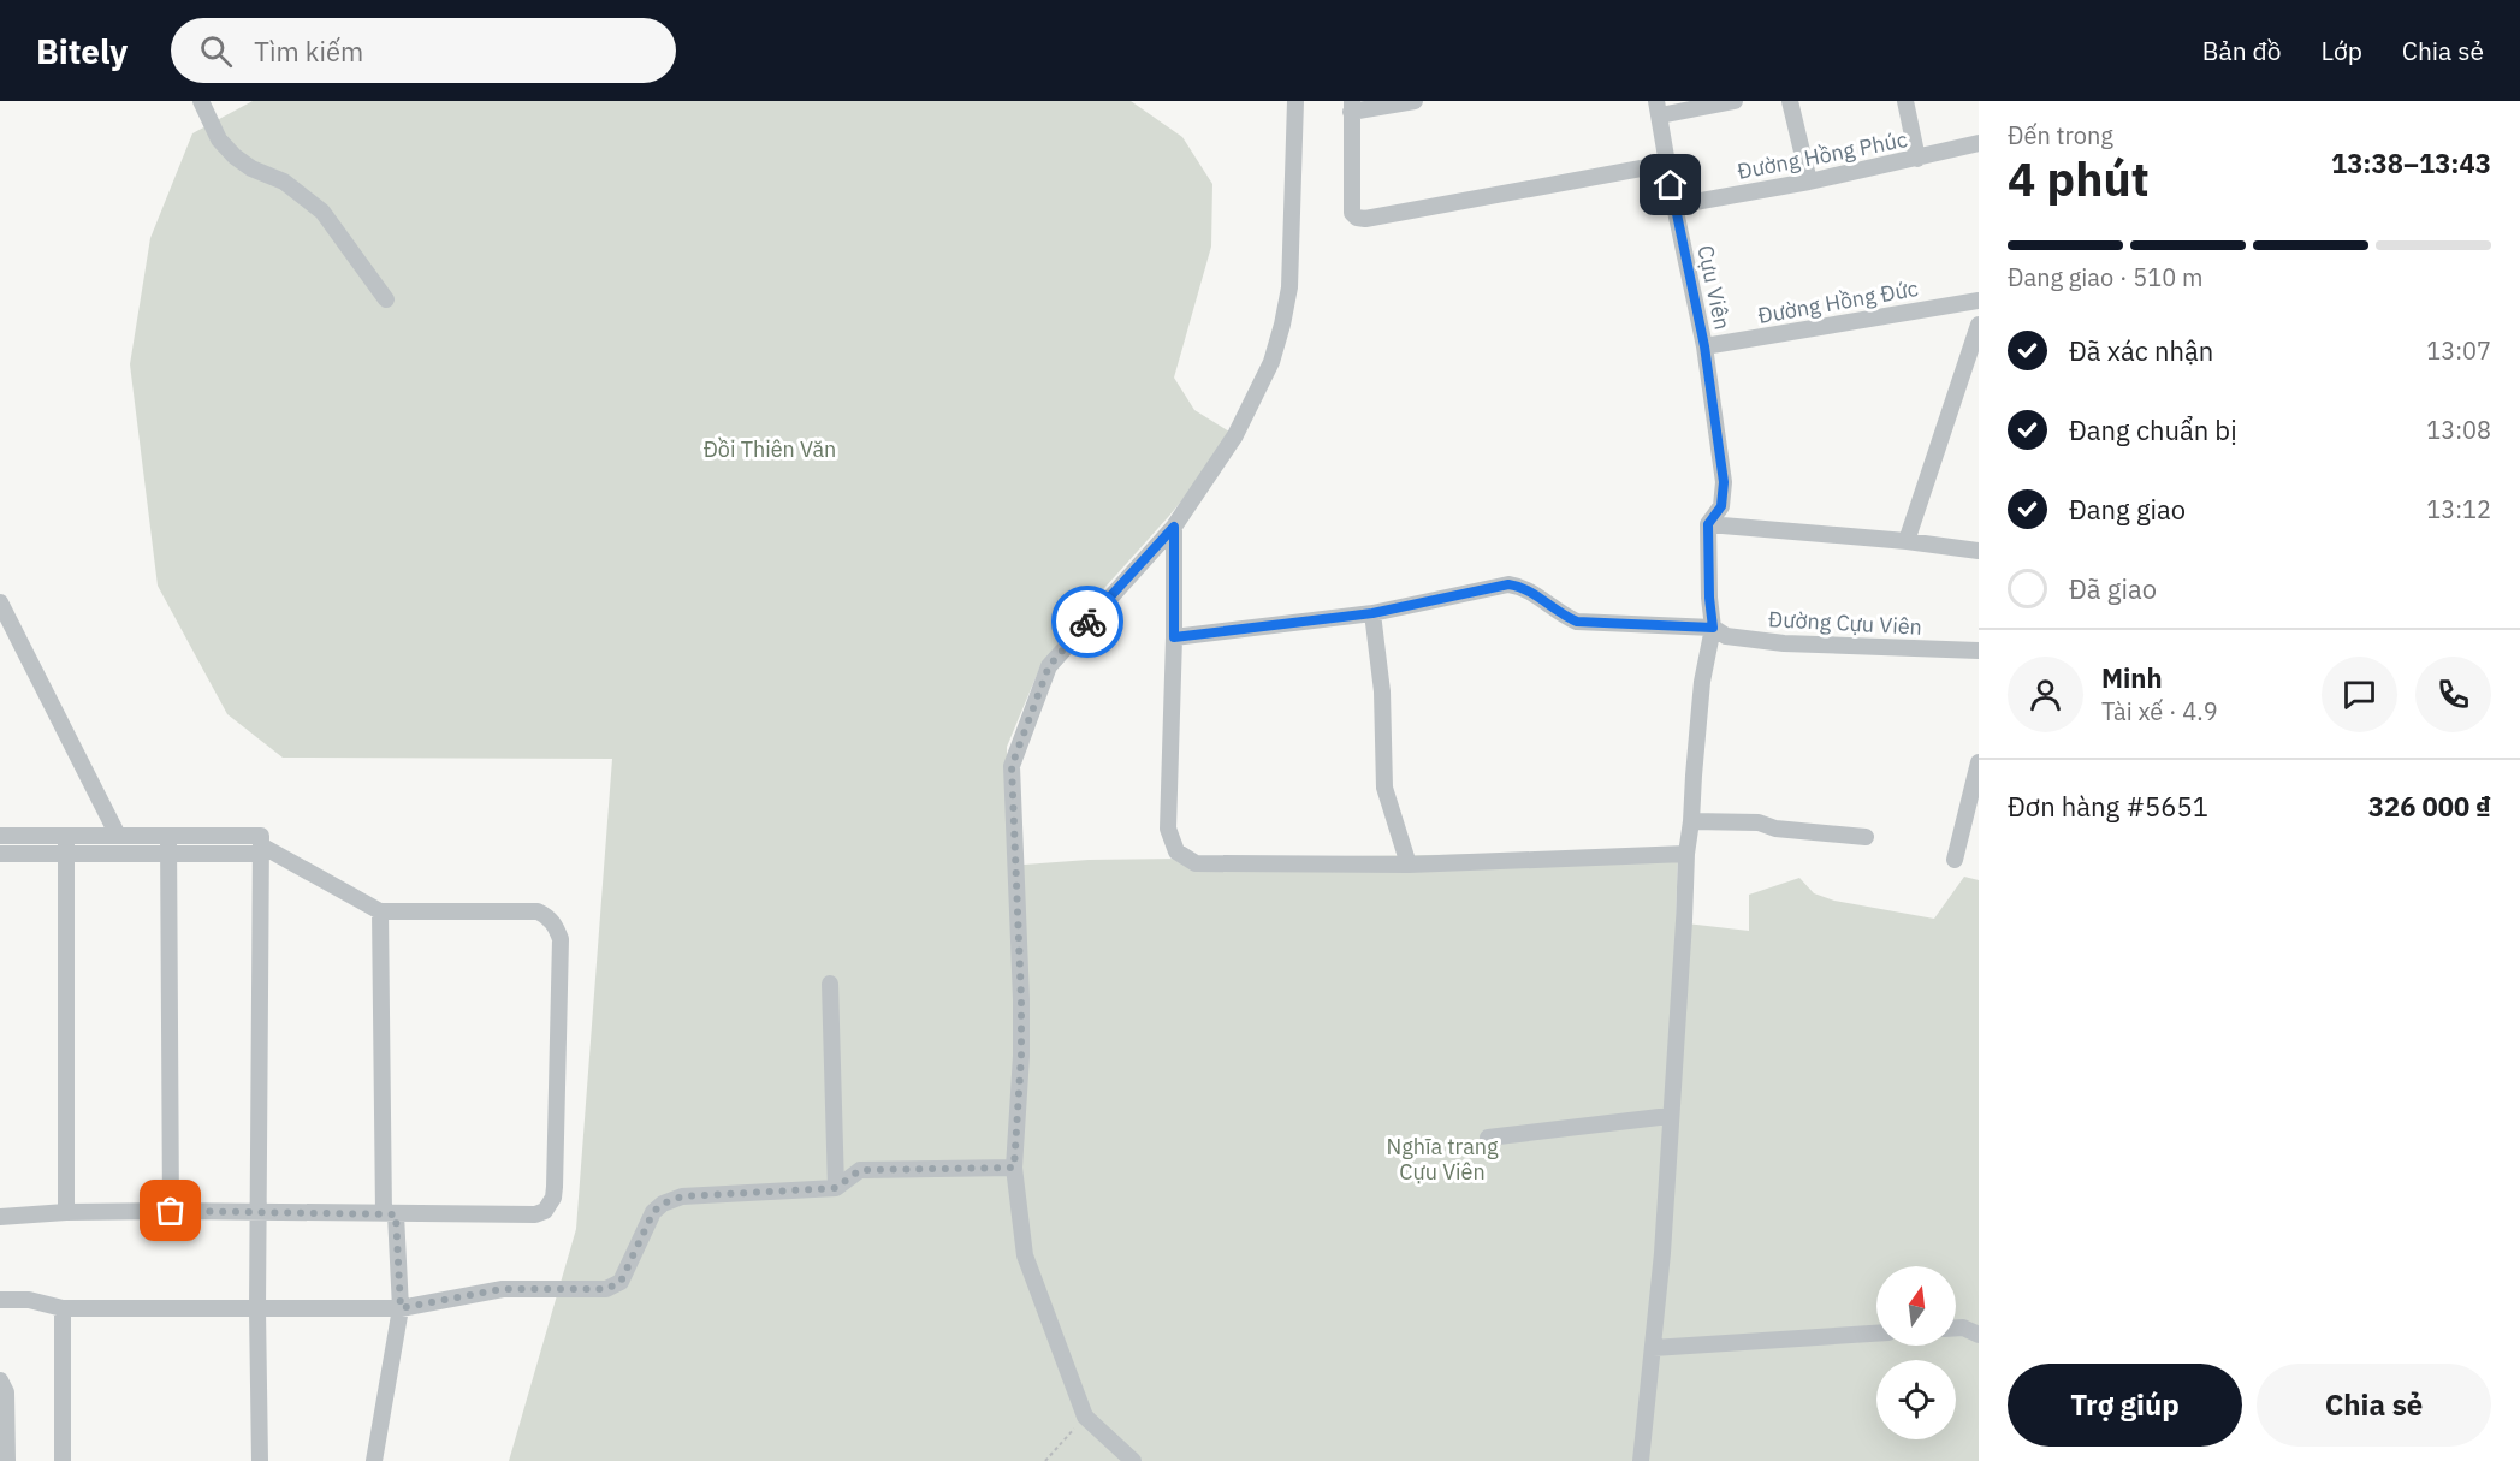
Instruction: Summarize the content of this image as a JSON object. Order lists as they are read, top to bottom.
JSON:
{
  "streets": {
    "street": [
      "Đường Hồng Phúc",
      "Cựu Viên",
      "Đường Hồng Đức",
      "Đường Cựu Viên"
    ]
  },
  "crossings": [
    ["Đường Hồng Phúc", "Cựu Viên"],
    ["Cựu Viên", "Đường Hồng Đức"]
  ],
  "parks": ["Đồi Thiên Văn", "Nghĩa trang Cựu Viên"],
  "north": "top",
  "page": {
    "header": "Bitely",
    "search": "Tìm kiếm",
    "nav": ["Bản đồ", "Lớp", "Chia sẻ"],
    "heading": ["4 phút", "Đến trong", "13:38–13:43"],
    "panel": [
      "Minh",
      "Tài xế · 4.9",
      "Đơn hàng #5651",
      "326 000 ₫"
    ],
    "bar": "Đang giao · 510 m",
    "list": [
      ["Đã xác nhận", "13:07"],
      ["Đang chuẩn bị", "13:08"],
      ["Đang giao", "13:12"],
      "Đã giao"
    ],
    "buttons": ["Trợ giúp", "Chia sẻ"]
  }
}
